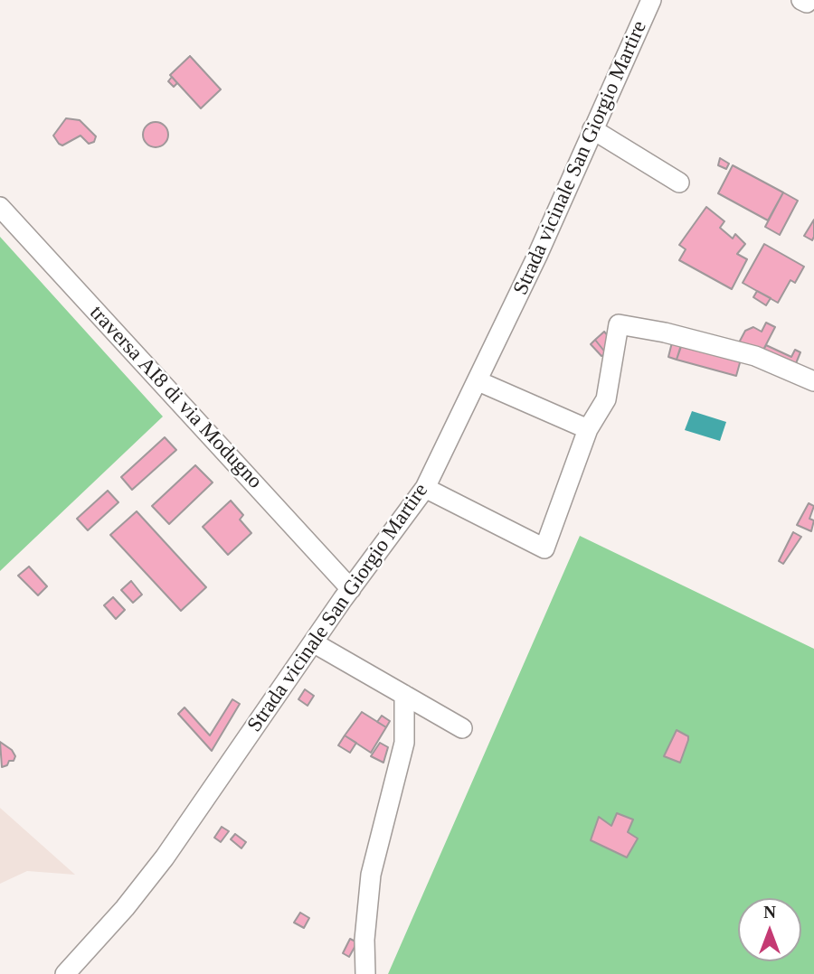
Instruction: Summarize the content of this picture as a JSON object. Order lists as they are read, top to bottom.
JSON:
{
  "streets": {
    "street": ["Strada vicinale San Giorgio Martire", "traversa AI8 di via Modugno"]
  },
  "crossings": [
    ["Strada vicinale San Giorgio Martire", "traversa AI8 di via Modugno"]
  ],
  "north": "top"
}
